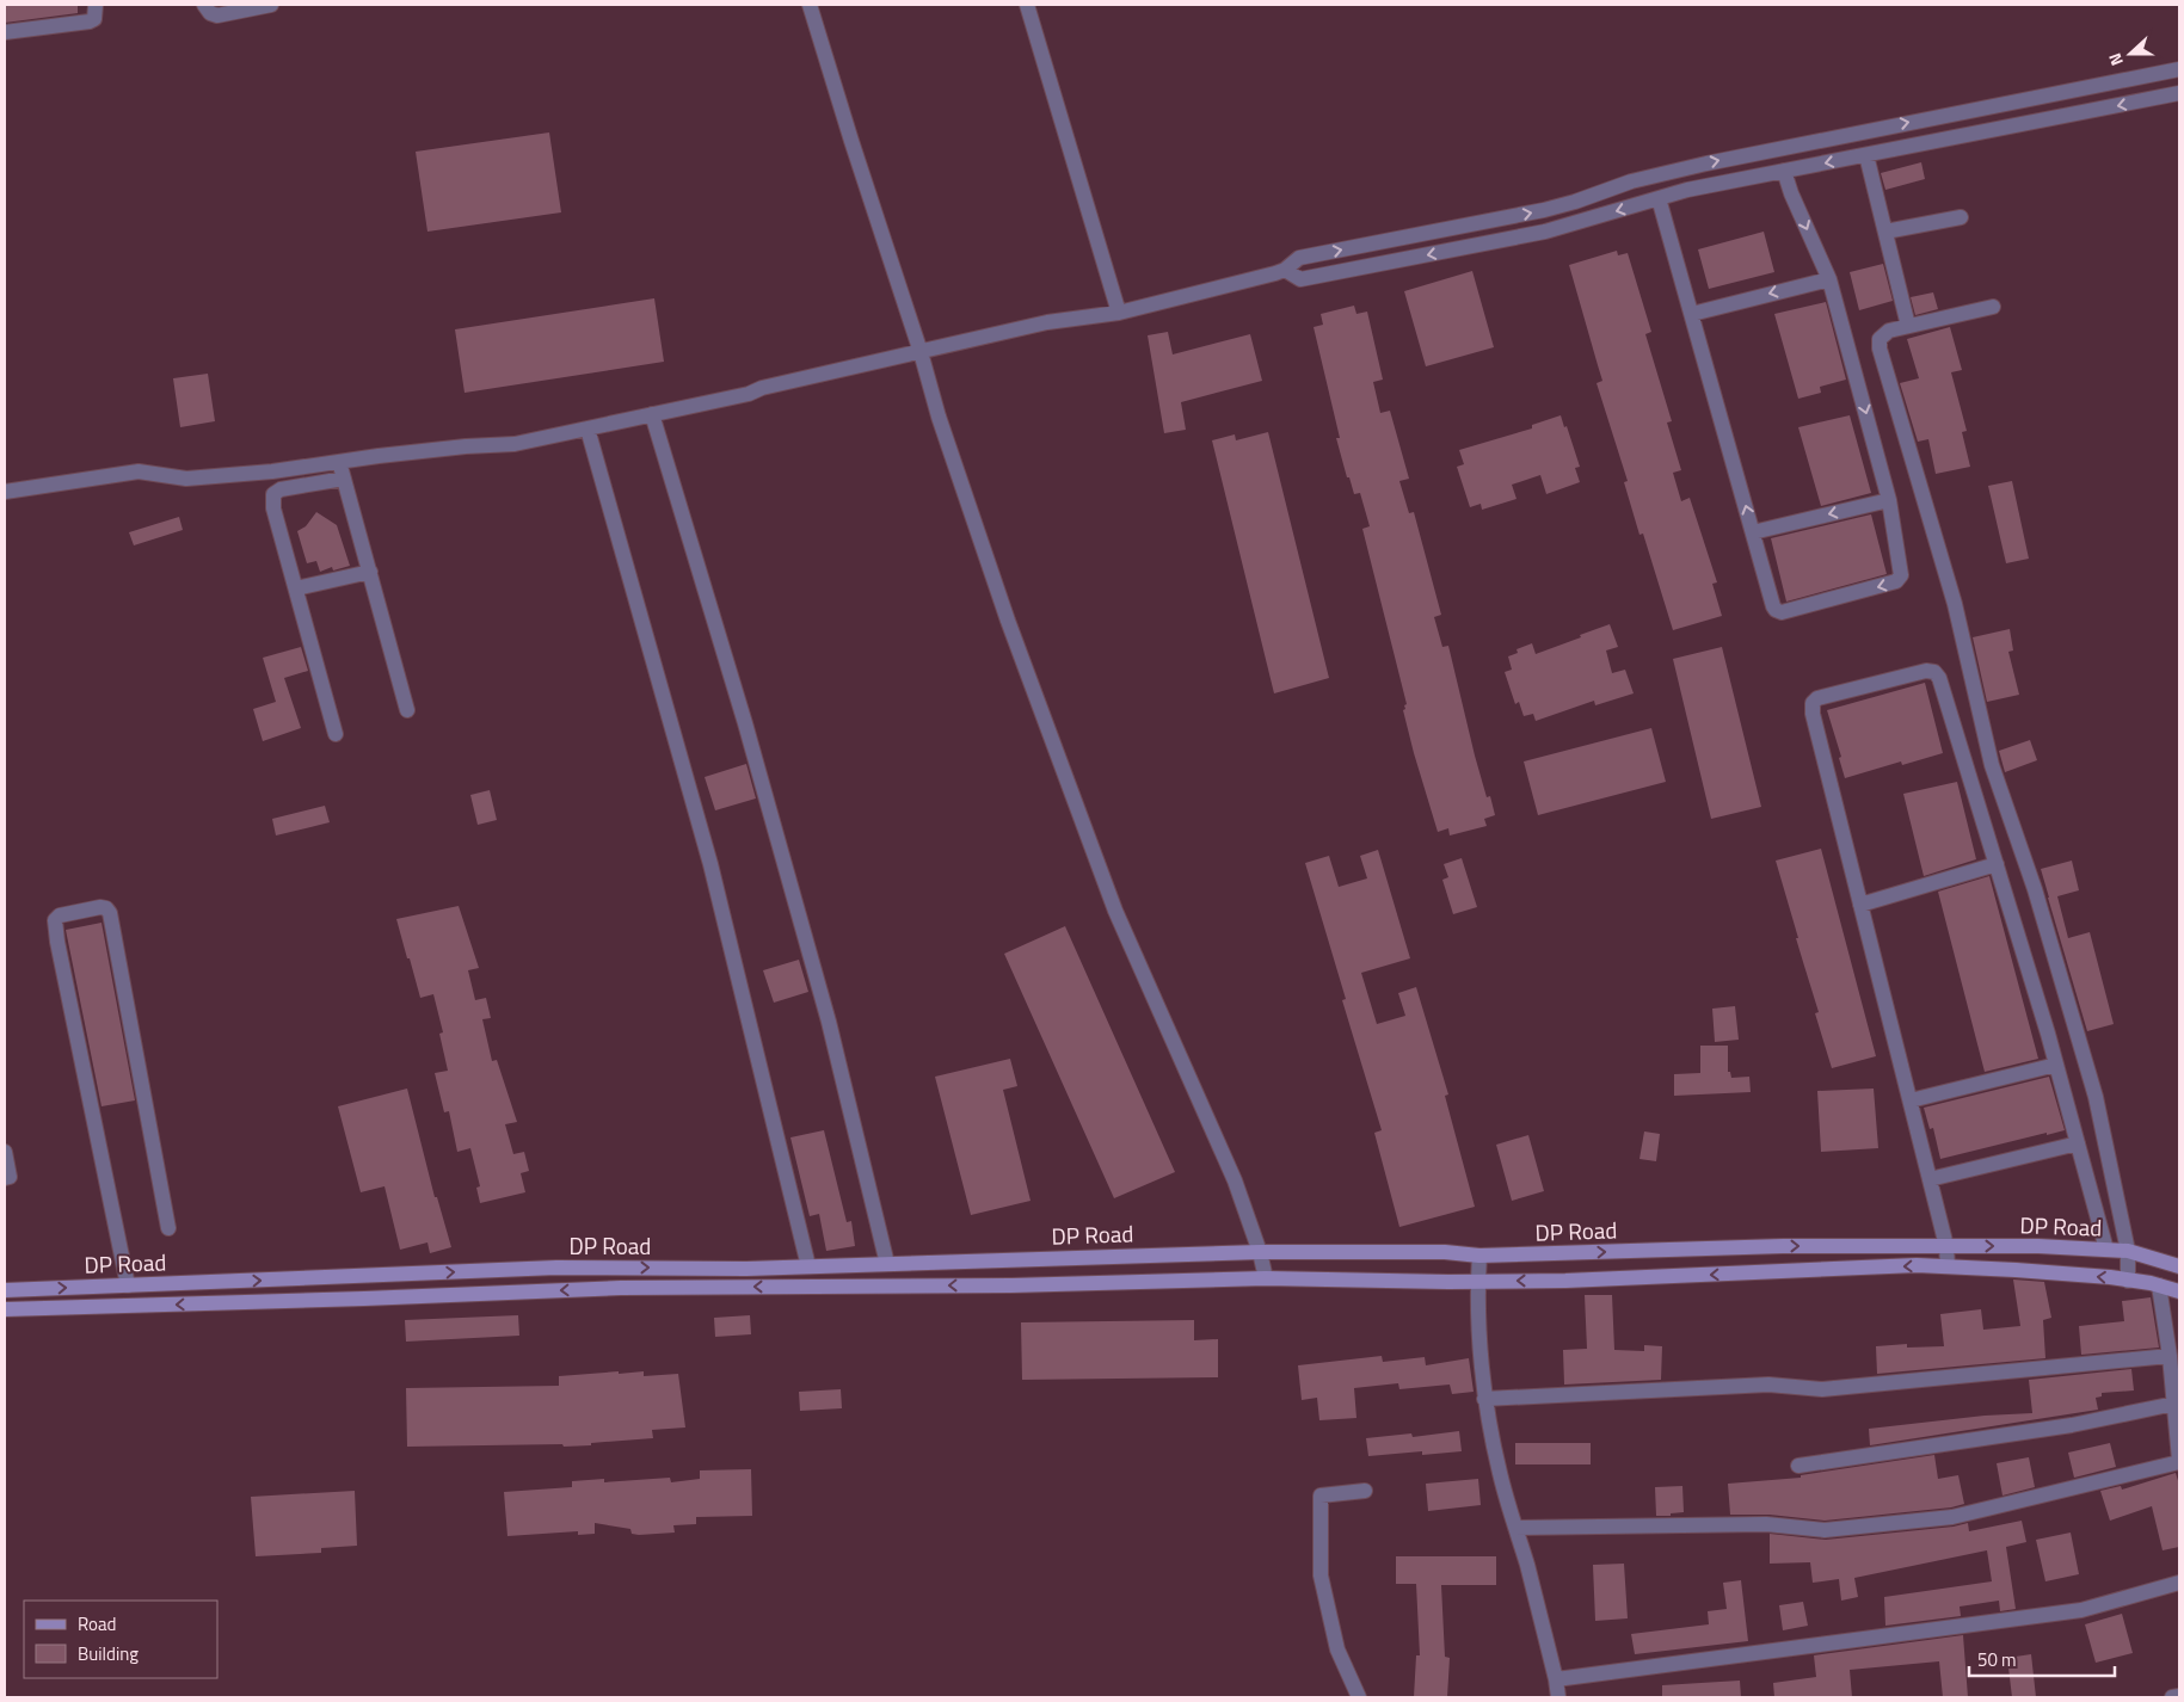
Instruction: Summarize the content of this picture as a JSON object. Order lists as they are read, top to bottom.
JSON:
{
  "streets": {
    "street": ["DP Road"]
  },
  "legend": ["Road", "Building"],
  "scale_bar": "50 m",
  "north": "left"
}
